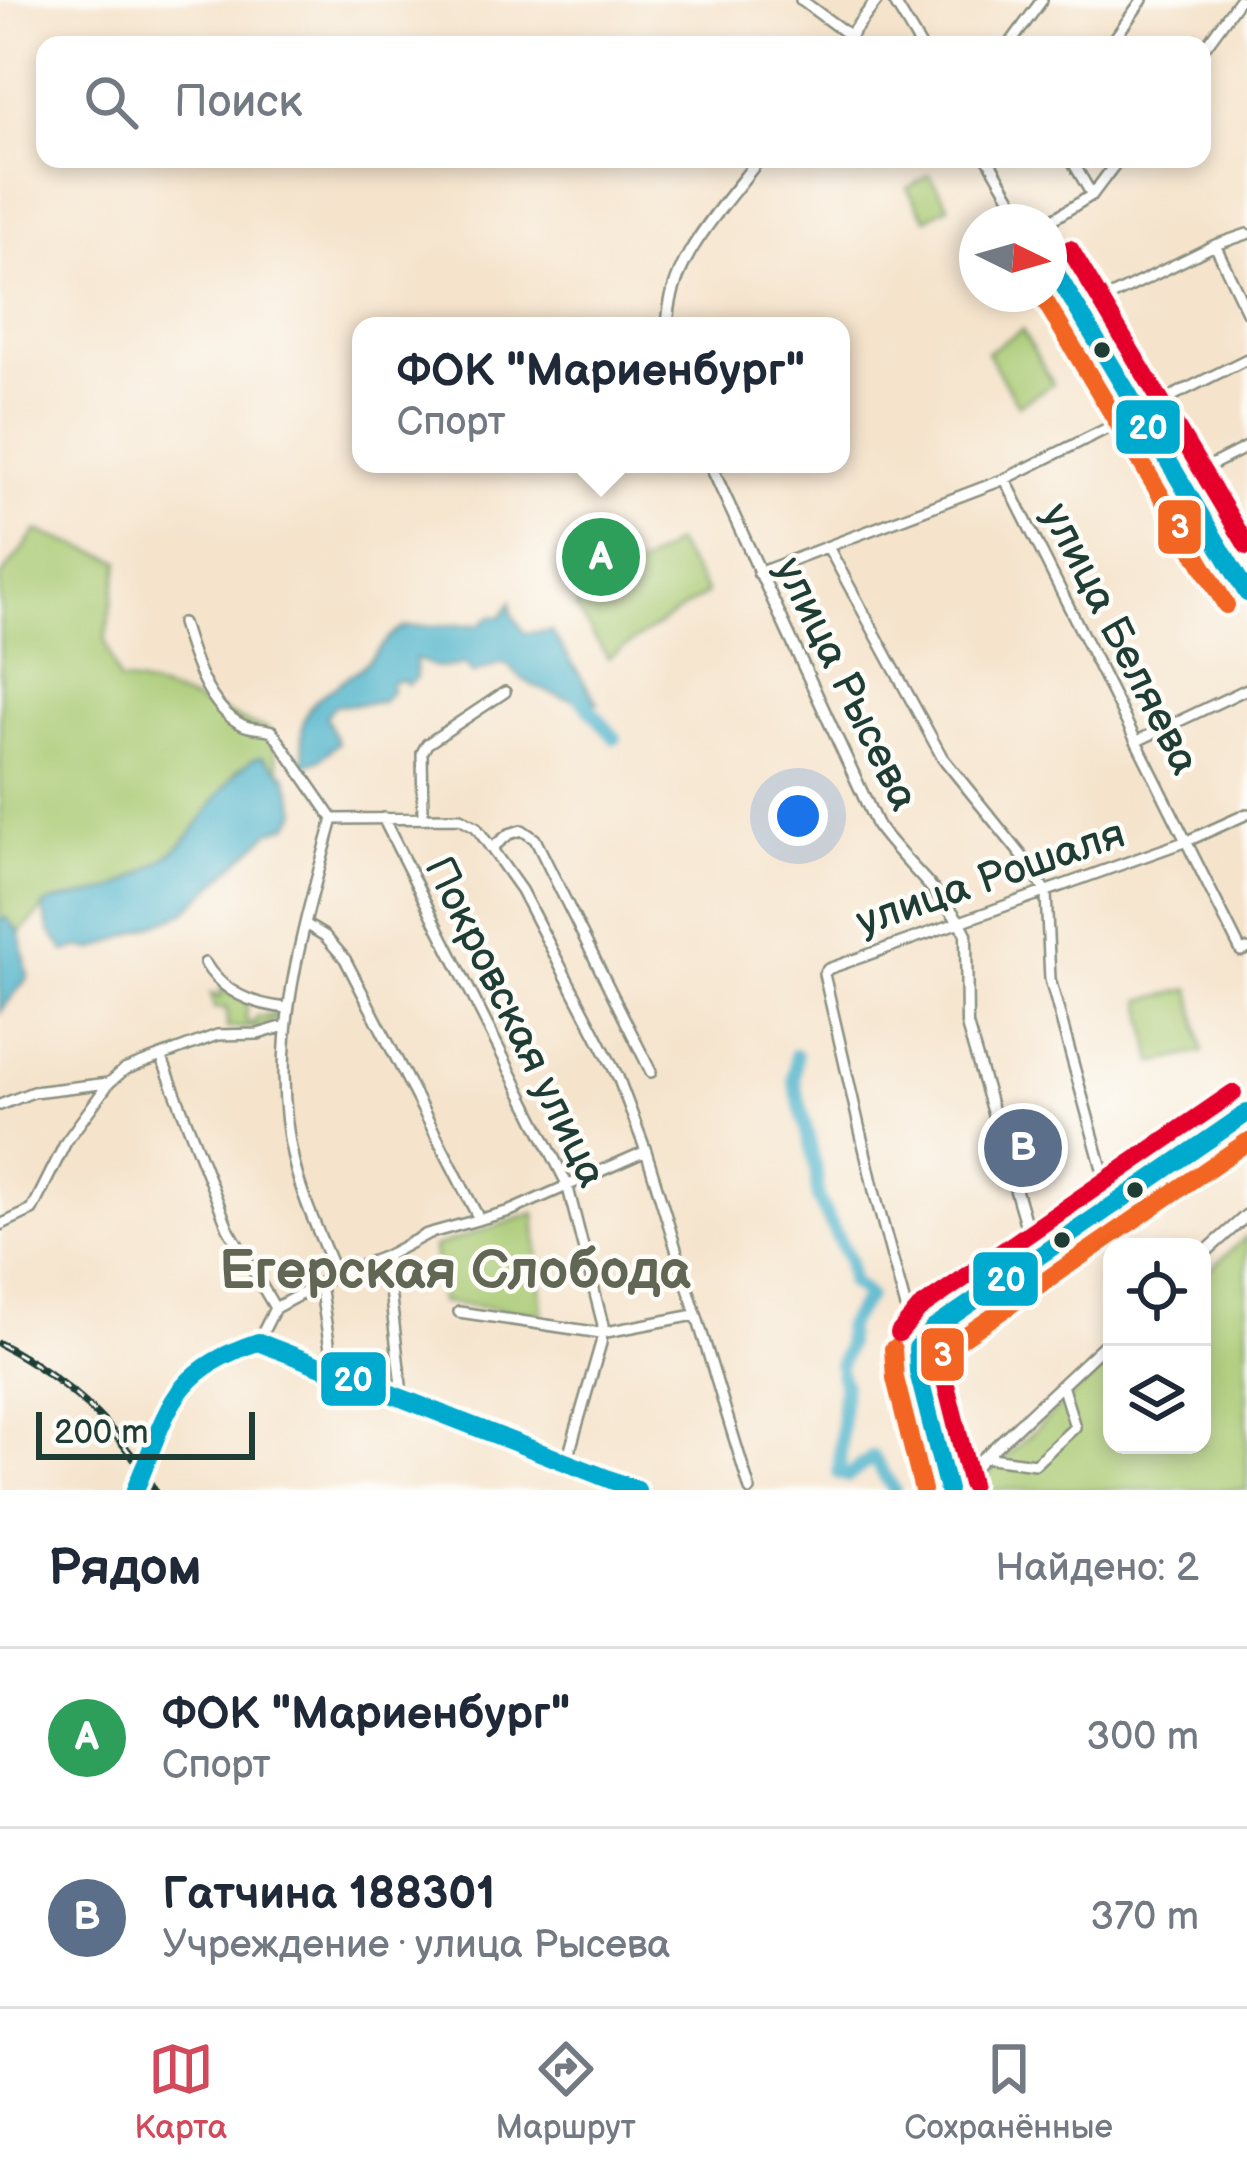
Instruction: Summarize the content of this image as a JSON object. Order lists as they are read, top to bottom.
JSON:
{
  "streets": {
    "main road": ["улица Рысева"],
    "street": ["улица Беляева", "улица Рошаля", "Покровская улица"]
  },
  "crossings": [
    ["улица Беляева", "улица Рошаля"],
    ["улица Рысева", "улица Рошаля"]
  ],
  "districts": ["Егерская Слобода"],
  "lines": ["transit line 20", "transit line 3"],
  "scale_bar": "200 m",
  "north": "right",
  "page": {
    "search": "Поиск",
    "popup": ["ФОК \"Мариенбург\"", "Спорт"],
    "pins": ["A", "B"],
    "scale": "200 m",
    "heading": ["Рядом", "Найдено: 2"],
    "list": [
      {
        "mark": "A",
        "name": "ФОК \"Мариенбург\"",
        "note": "Спорт",
        "value": "300 m"
      },
      {
        "mark": "B",
        "name": "Гатчина 188301",
        "note": "Учреждение · улица Рысева",
        "value": "370 m"
      }
    ],
    "nav": ["Карта", "Маршрут", "Сохранённые"]
  }
}
